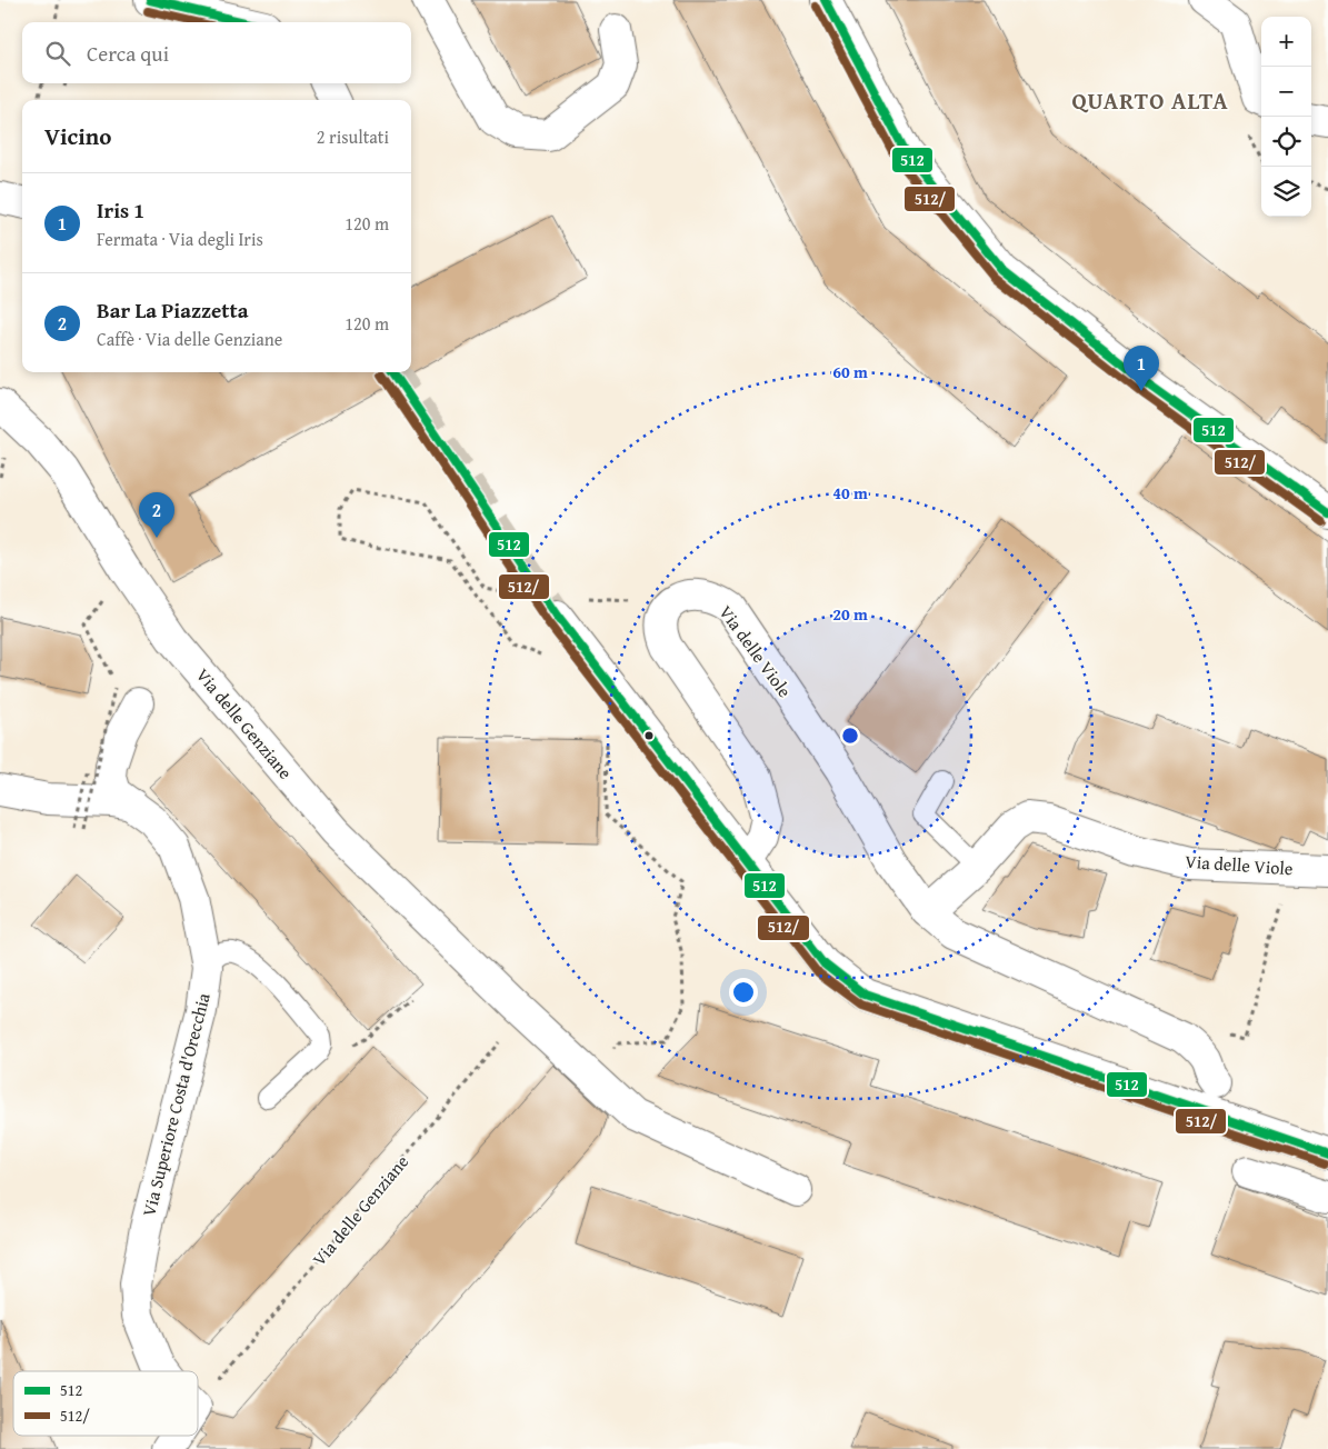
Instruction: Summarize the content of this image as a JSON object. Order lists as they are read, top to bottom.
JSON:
{
  "streets": {
    "street": ["Via delle Viole", "Via delle Genziane", "Via Superiore Costa d'Orecchia"]
  },
  "districts": ["QUARTO ALTA"],
  "lines": ["transit line 512", "transit line 512/"],
  "legend": ["512", "512/"],
  "page": {
    "map_buttons": ["+", "−"],
    "search": "Cerca qui",
    "heading": ["Vicino", "2 risultati"],
    "list": [
      {
        "mark": "1",
        "name": "Iris 1",
        "note": "Fermata · Via degli Iris",
        "value": "120 m"
      },
      {
        "mark": "2",
        "name": "Bar La Piazzetta",
        "note": "Caffè · Via delle Genziane",
        "value": "120 m"
      }
    ],
    "pins": ["1", "2"]
  },
  "rings": ["60 m", "40 m", "20 m"]
}
